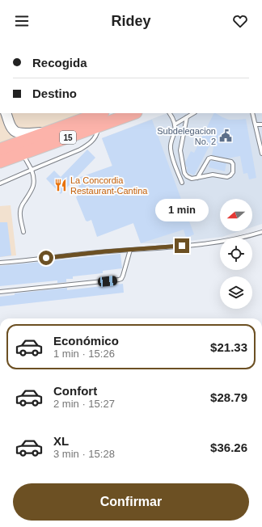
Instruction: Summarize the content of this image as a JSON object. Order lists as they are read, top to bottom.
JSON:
{
  "streets": {
    "highway": ["15"]
  },
  "places": {
    "public building": ["Subdelegacion No. 2"],
    "restaurant": ["La Concordia Restaurant-Cantina"]
  },
  "north": "left",
  "page": {
    "header": "Ridey",
    "banner": ["Recogida", "Destino"],
    "bubble": "1 min",
    "list": [
      {
        "name": "Económico",
        "note": "1 min · 15:26",
        "value": "$21.33"
      },
      {
        "name": "Confort",
        "note": "2 min · 15:27",
        "value": "$28.79"
      },
      {
        "name": "XL",
        "note": "3 min · 15:28",
        "value": "$36.26"
      }
    ],
    "buttons": "Confirmar"
  }
}
